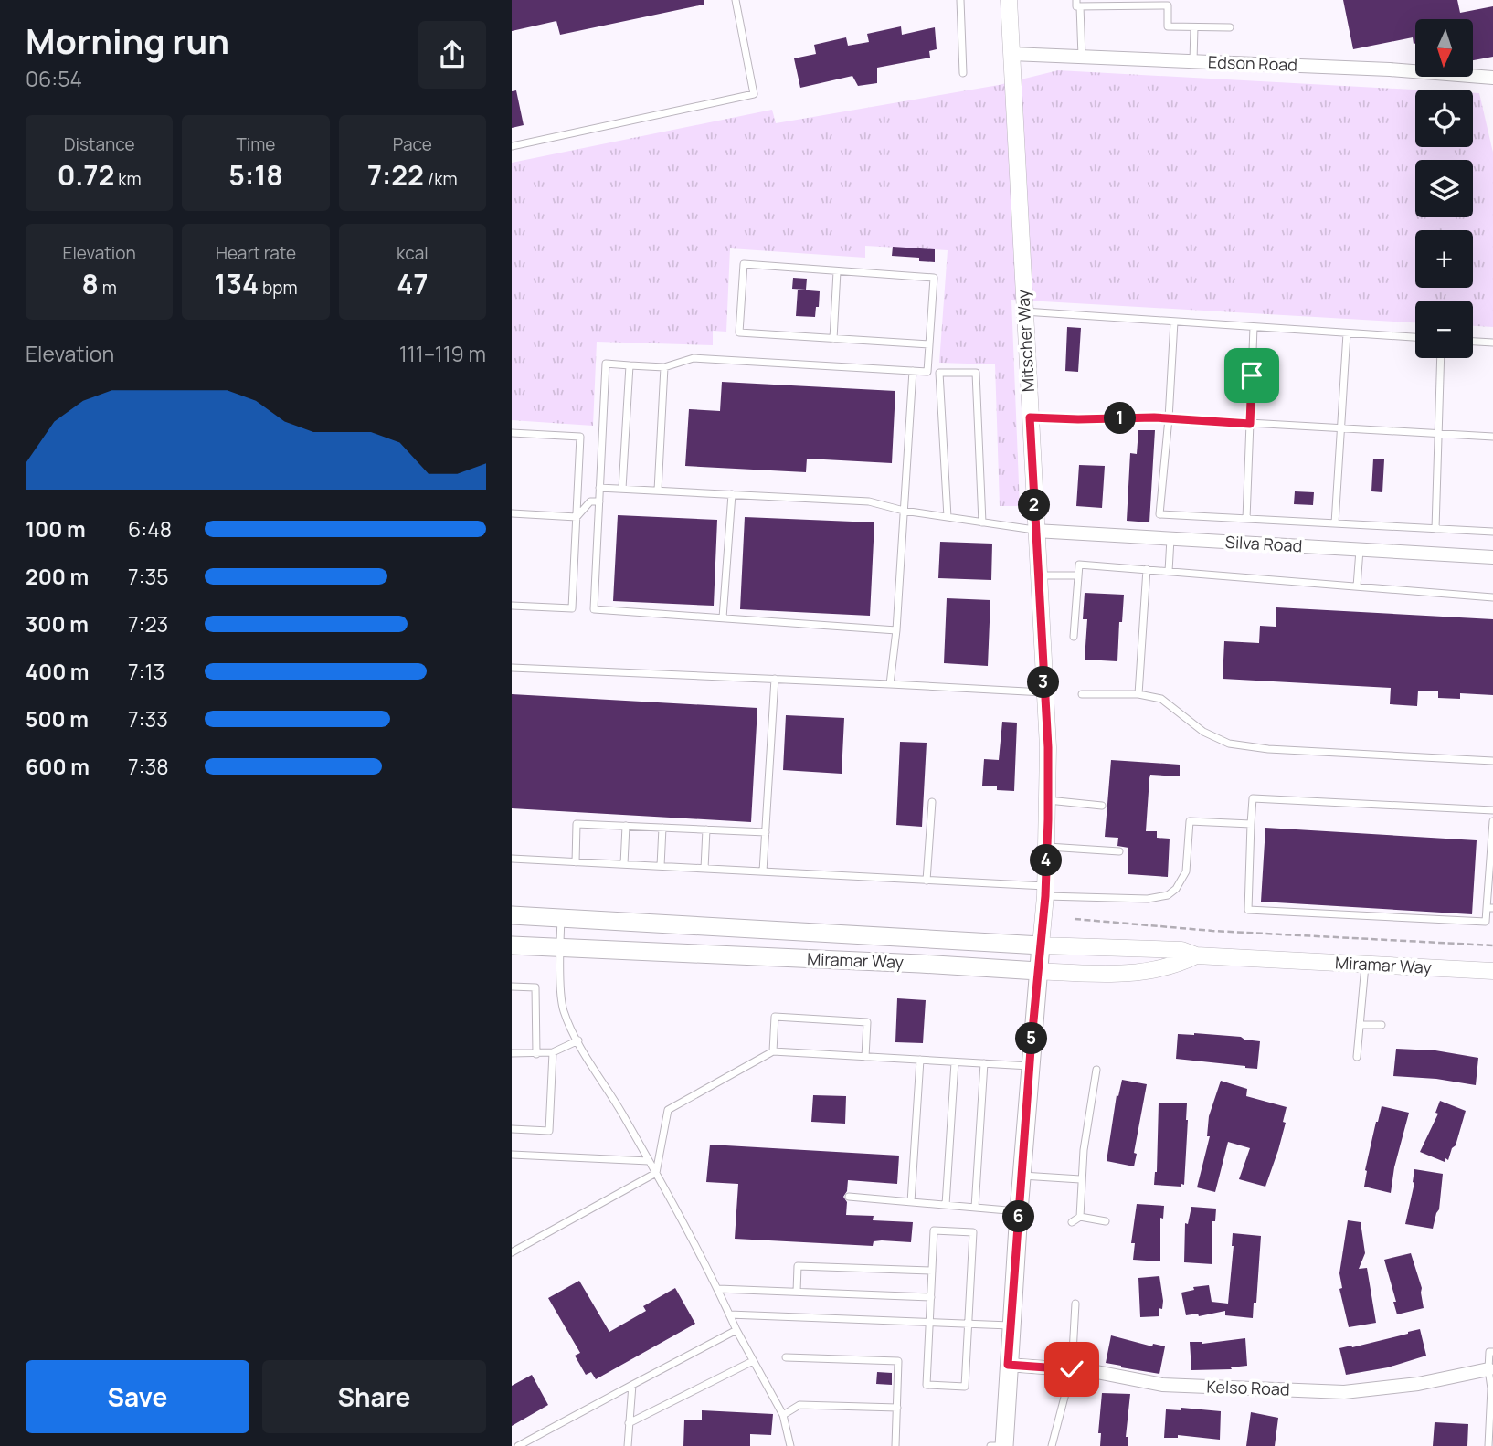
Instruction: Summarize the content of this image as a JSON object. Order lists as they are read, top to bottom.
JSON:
{
  "streets": {
    "main road": ["Mitscher Way", "Miramar Way"],
    "street": ["Edson Road", "Silva Road", "Kelso Road"]
  },
  "crossings": [
    ["Edson Road", "Mitscher Way"],
    ["Mitscher Way", "Silva Road"],
    ["Mitscher Way", "Miramar Way"],
    ["Mitscher Way", "Kelso Road"]
  ],
  "north": "bottom",
  "page": {
    "heading": ["Morning run", "06:54"],
    "map_buttons": ["+", "−"],
    "stats": [
      ["Distance", "0.72 km"],
      ["Time", "5:18"],
      ["Pace", "7:22 /km"],
      ["Elevation", "8 m"],
      ["Heart rate", "134 bpm"],
      ["kcal", "47"]
    ],
    "chart": ["Elevation", "111–119 m"],
    "pins": [
      "1",
      "2",
      "3",
      "4",
      "5",
      "6"
    ],
    "list": [
      {
        "name": "100 m",
        "note": "6:48"
      },
      {
        "name": "200 m",
        "note": "7:35"
      },
      {
        "name": "300 m",
        "note": "7:23"
      },
      {
        "name": "400 m",
        "note": "7:13"
      },
      {
        "name": "500 m",
        "note": "7:33"
      },
      {
        "name": "600 m",
        "note": "7:38"
      }
    ],
    "buttons": ["Save", "Share"]
  }
}
